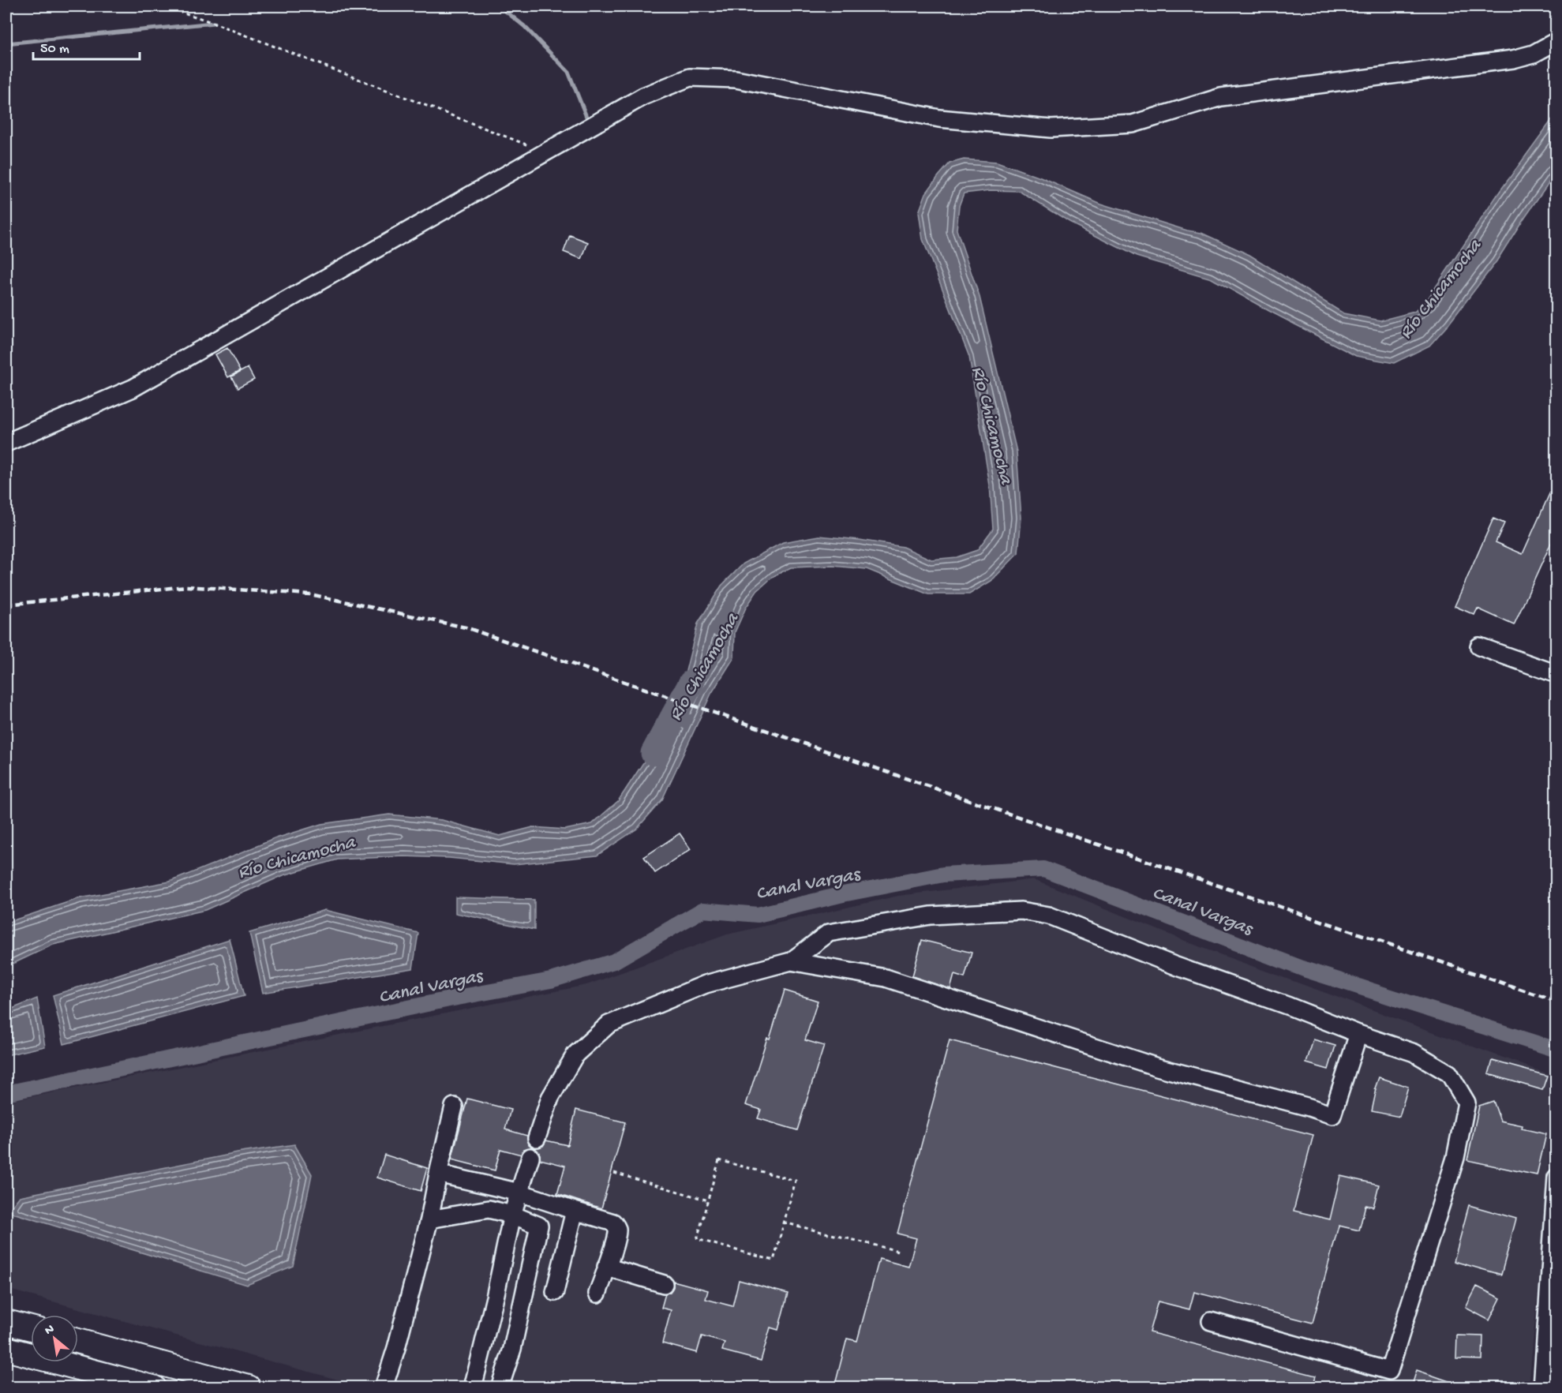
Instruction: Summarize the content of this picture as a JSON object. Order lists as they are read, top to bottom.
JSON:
{
  "water": ["Río Chicamocha", "Canal Vargas"],
  "scale_bar": "50 m",
  "north": "top left"
}
